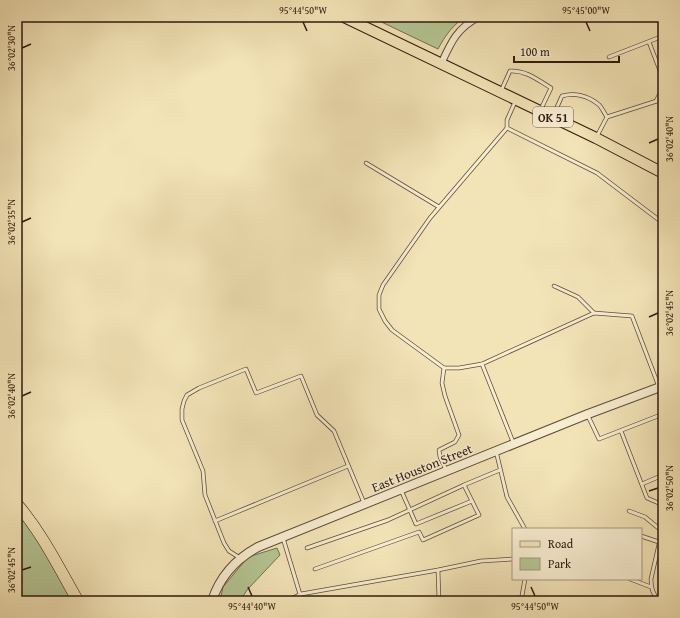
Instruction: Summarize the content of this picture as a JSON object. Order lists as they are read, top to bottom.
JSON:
{
  "streets": {
    "main road": ["OK 51"],
    "street": ["East Houston Street"]
  },
  "legend": ["Road", "Park"],
  "scale_bar": "100 m",
  "coordinates": [
    "95°44'50\"W",
    "95°45'00\"W",
    "36°02'30\"N",
    "36°02'40\"N",
    "36°02'35\"N",
    "36°02'45\"N",
    "36°02'50\"N",
    "95°44'40\"W"
  ]
}
